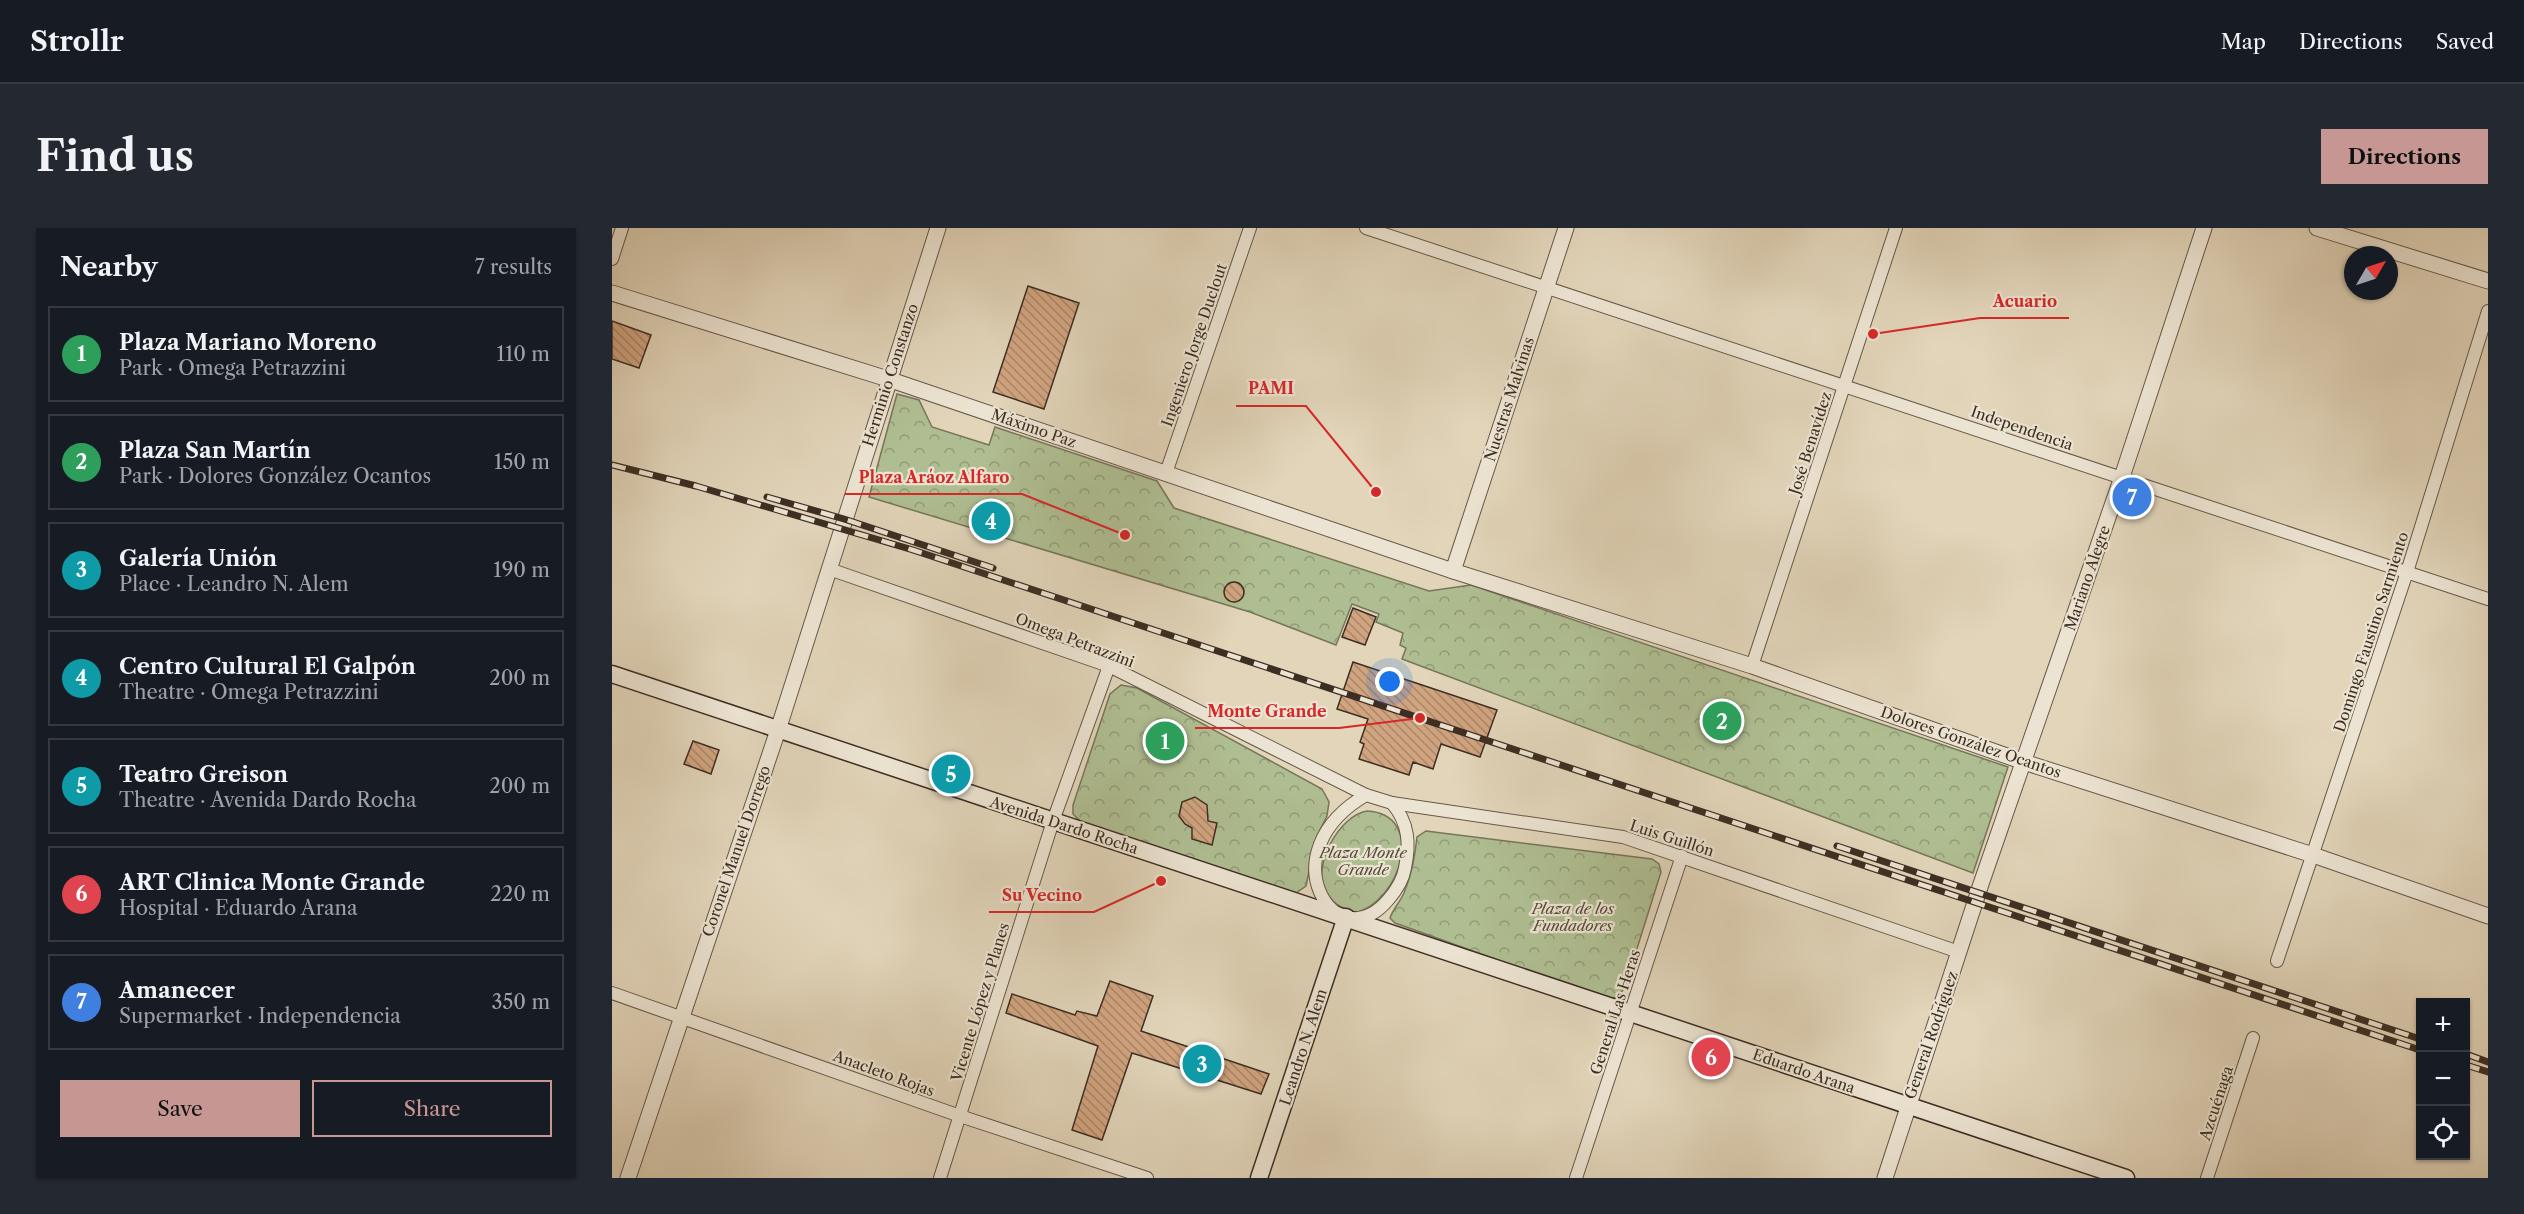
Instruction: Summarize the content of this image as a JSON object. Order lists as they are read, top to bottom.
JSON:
{
  "streets": {
    "main road": ["Avenida Dardo Rocha", "Leandro N. Alem", "Eduardo Arana"],
    "street": [
      "Ingeniero Jorge Duclout",
      "Herminio Constanzo",
      "Nuestras Malvinas",
      "Máximo Paz",
      "Independencia",
      "José Benavídez",
      "Mariano Alegre",
      "Domingo Faustino Sarmiento",
      "Omega Petrazzini",
      "Dolores González Ocantos",
      "Luis Guillón",
      "Coronel Manuel Dorrego",
      "Vicente López y Planes",
      "General Las Heras",
      "General Rodríguez",
      "Anacleto Rojas",
      "Azcuénaga"
    ]
  },
  "crossings": [
    ["Ingeniero Jorge Duclout", "Máximo Paz"],
    ["Herminio Constanzo", "Máximo Paz"],
    ["Herminio Constanzo", "Coronel Manuel Dorrego"],
    ["Nuestras Malvinas", "Máximo Paz"],
    ["Nuestras Malvinas", "Independencia"],
    ["Nuestras Malvinas", "Dolores González Ocantos"],
    ["Máximo Paz", "Dolores González Ocantos"],
    ["Independencia", "José Benavídez"],
    ["Independencia", "Mariano Alegre"],
    ["Independencia", "Domingo Faustino Sarmiento"],
    ["José Benavídez", "Dolores González Ocantos"],
    ["Mariano Alegre", "Dolores González Ocantos"],
    ["Mariano Alegre", "General Rodríguez"],
    ["Domingo Faustino Sarmiento", "Dolores González Ocantos"],
    ["Omega Petrazzini", "Avenida Dardo Rocha"],
    ["Omega Petrazzini", "Luis Guillón"],
    ["Omega Petrazzini", "Coronel Manuel Dorrego"],
    ["Omega Petrazzini", "Vicente López y Planes"],
    ["Omega Petrazzini", "Leandro N. Alem"],
    ["Omega Petrazzini", "Eduardo Arana"],
    ["Avenida Dardo Rocha", "Luis Guillón"],
    ["Avenida Dardo Rocha", "Coronel Manuel Dorrego"],
    ["Avenida Dardo Rocha", "Vicente López y Planes"],
    ["Avenida Dardo Rocha", "Leandro N. Alem"],
    ["Avenida Dardo Rocha", "Eduardo Arana"],
    ["Luis Guillón", "General Las Heras"],
    ["Luis Guillón", "General Rodríguez"],
    ["Luis Guillón", "Leandro N. Alem"],
    ["Luis Guillón", "Eduardo Arana"],
    ["Coronel Manuel Dorrego", "Anacleto Rojas"],
    ["Vicente López y Planes", "Anacleto Rojas"],
    ["General Las Heras", "Eduardo Arana"],
    ["General Rodríguez", "Eduardo Arana"],
    ["Leandro N. Alem", "Eduardo Arana"]
  ],
  "parks": ["Plaza Monte Grande", "Plaza de los Fundadores"],
  "places": [
    "Acuario",
    "PAMI",
    "Plaza Aráoz Alfaro",
    "Monte Grande",
    "Su Vecino"
  ],
  "north": "top right",
  "page": {
    "header": "Strollr",
    "nav": ["Map", "Directions", "Saved"],
    "buttons": [
      "Directions",
      ["Save", "Share"]
    ],
    "title": "Find us",
    "heading": ["Nearby", "7 results"],
    "list": [
      {
        "mark": "1",
        "name": "Plaza Mariano Moreno",
        "note": "Park · Omega Petrazzini",
        "value": "110 m"
      },
      {
        "mark": "2",
        "name": "Plaza San Martín",
        "note": "Park · Dolores González Ocantos",
        "value": "150 m"
      },
      {
        "mark": "3",
        "name": "Galería Unión",
        "note": "Place · Leandro N. Alem",
        "value": "190 m"
      },
      {
        "mark": "4",
        "name": "Centro Cultural El Galpón",
        "note": "Theatre · Omega Petrazzini",
        "value": "200 m"
      },
      {
        "mark": "5",
        "name": "Teatro Greison",
        "note": "Theatre · Avenida Dardo Rocha",
        "value": "200 m"
      },
      {
        "mark": "6",
        "name": "ART Clinica Monte Grande",
        "note": "Hospital · Eduardo Arana",
        "value": "220 m"
      },
      {
        "mark": "7",
        "name": "Amanecer",
        "note": "Supermarket · Independencia",
        "value": "350 m"
      }
    ],
    "pins": [
      "7",
      "4",
      "2",
      "1",
      "5",
      "6",
      "3"
    ],
    "map_buttons": ["+", "−"]
  }
}
